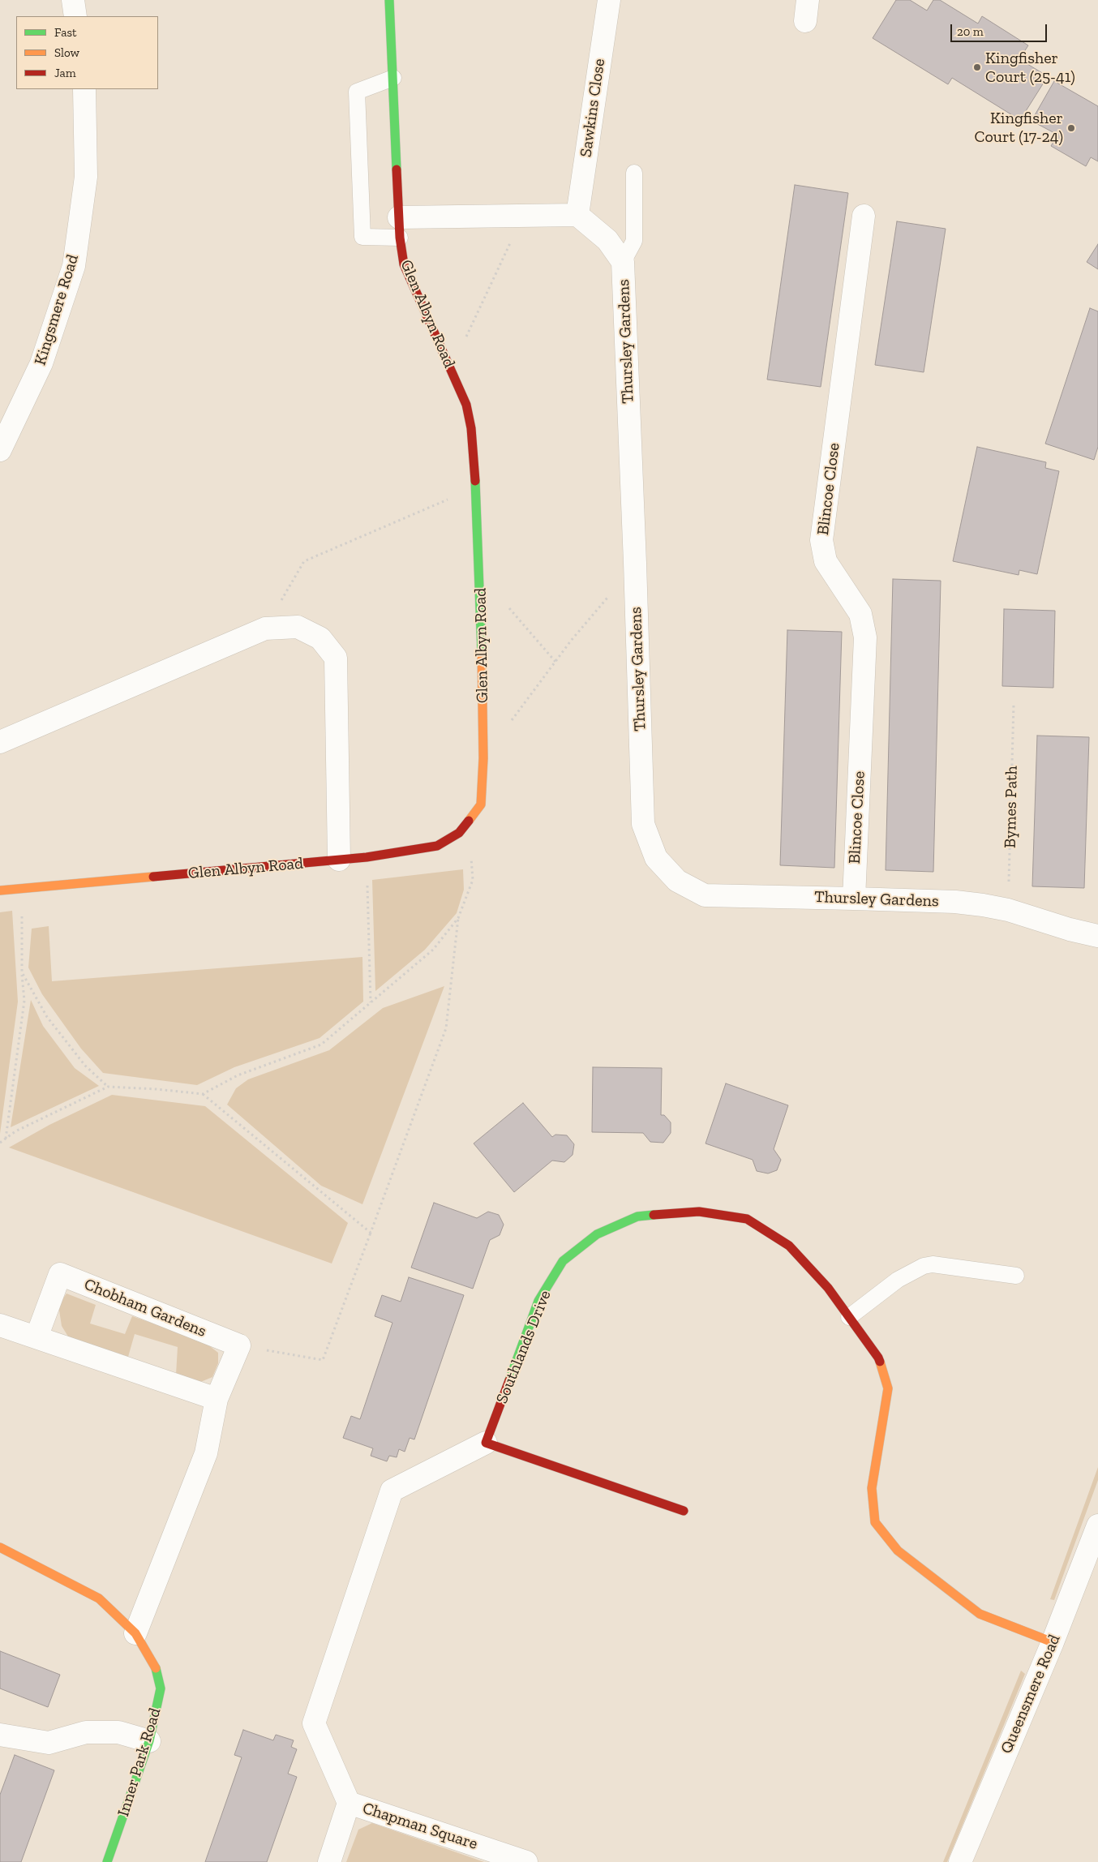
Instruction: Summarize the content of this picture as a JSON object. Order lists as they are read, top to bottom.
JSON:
{
  "streets": {
    "street": [
      "Sawkins Close",
      "Kingsmere Road",
      "Glen Albyn Road",
      "Thursley Gardens",
      "Blincoe Close",
      "Chobham Gardens",
      "Southlands Drive",
      "Queensmere Road",
      "Inner Park Road",
      "Chapman Square"
    ],
    "path": ["Bymes Path"]
  },
  "crossings": [
    ["Sawkins Close", "Thursley Gardens"],
    ["Thursley Gardens", "Blincoe Close"],
    ["Thursley Gardens", "Bymes Path"],
    ["Southlands Drive", "Queensmere Road"]
  ],
  "places": ["Kingfisher Court (25-41)", "Kingfisher Court (17-24)"],
  "legend": ["Fast", "Slow", "Jam"],
  "scale_bar": "20 m"
}
